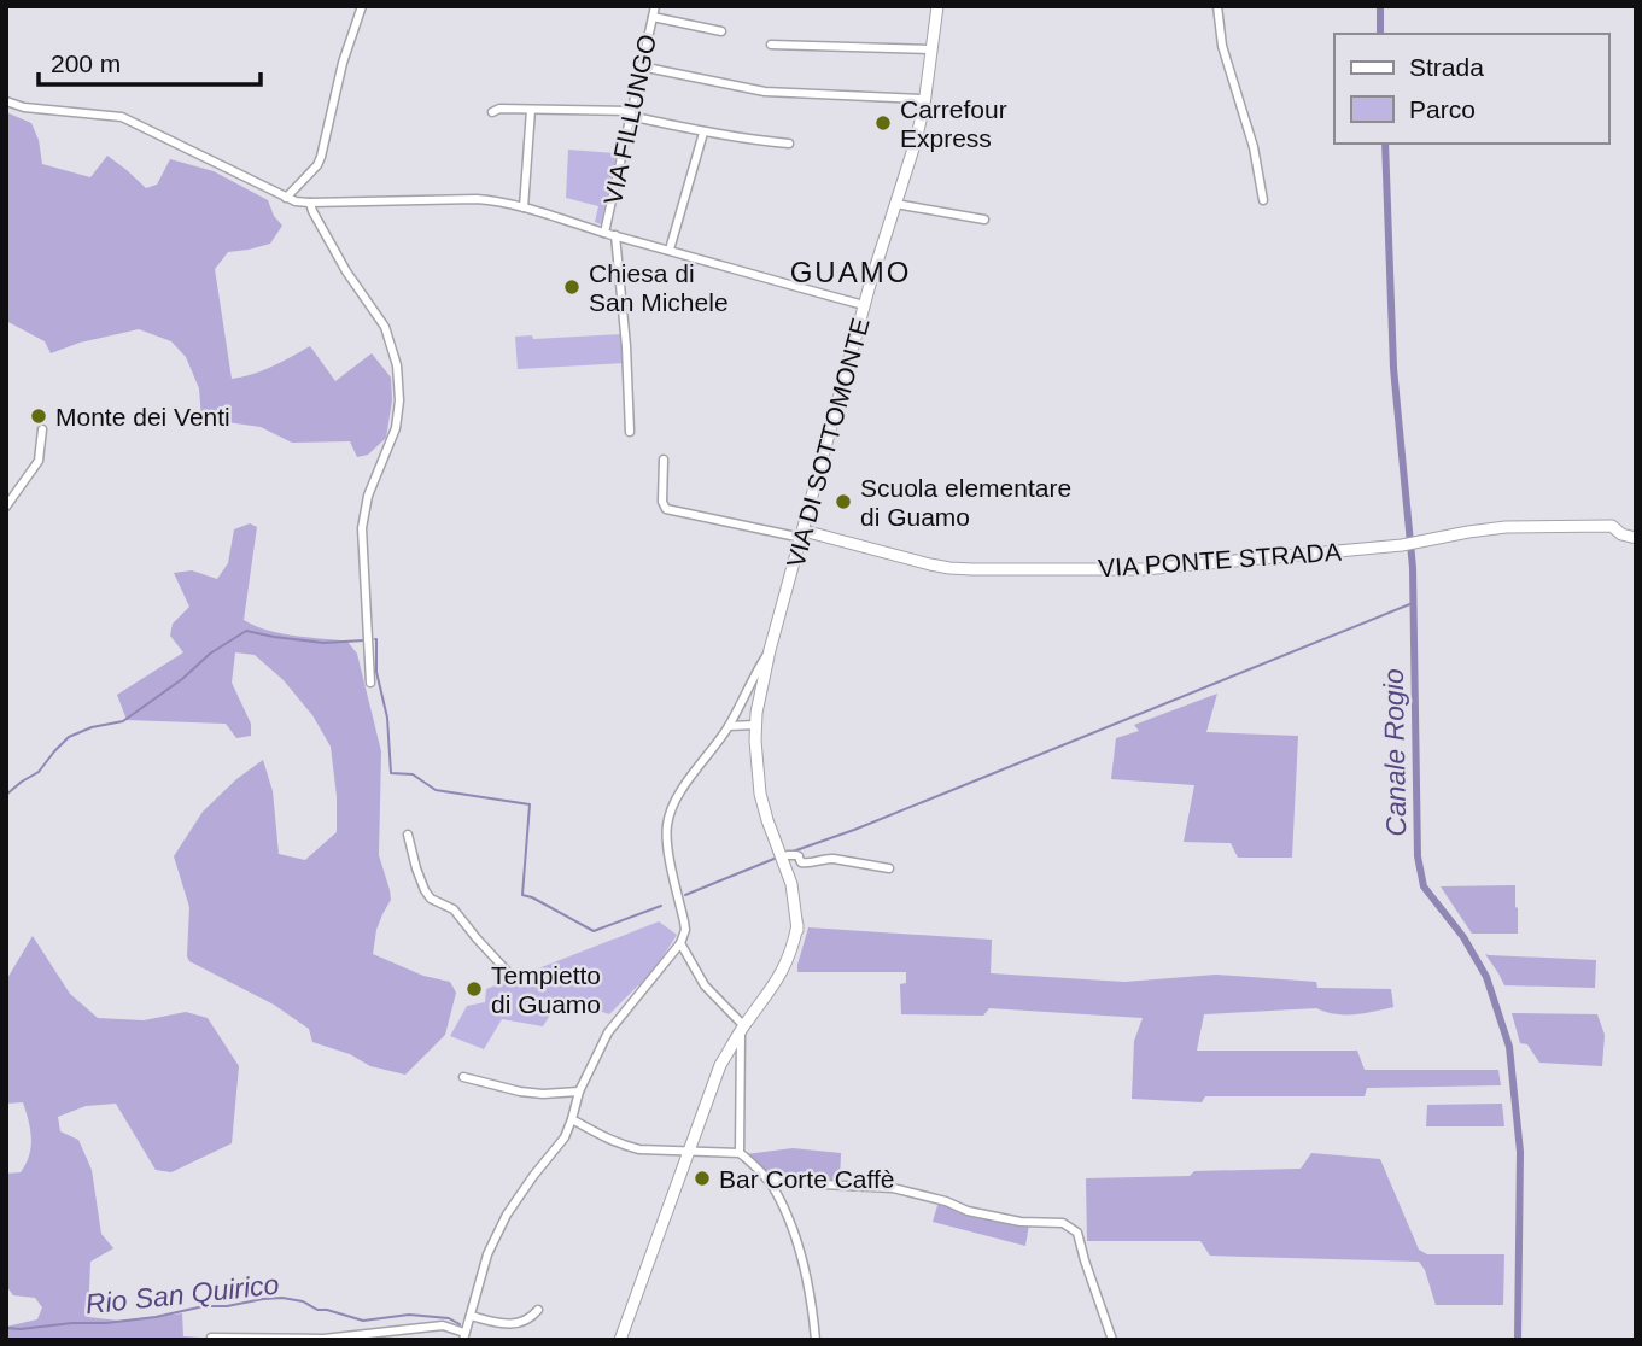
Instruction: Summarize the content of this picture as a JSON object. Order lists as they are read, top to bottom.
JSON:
{
  "streets": {
    "main road": ["VIA DI SOTTOMONTE", "VIA PONTE STRADA"],
    "street": ["VIA FILLUNGO"]
  },
  "crossings": [
    ["VIA DI SOTTOMONTE", "VIA PONTE STRADA"]
  ],
  "districts": ["GUAMO"],
  "water": ["Canale Rogio", "Rio San Quirico"],
  "places": [
    "Carrefour Express",
    "Chiesa di San Michele",
    "Monte dei Venti",
    "Scuola elementare di Guamo",
    "Tempietto di Guamo",
    "Bar Corte Caffè"
  ],
  "legend": ["Strada", "Parco"],
  "scale_bar": "200 m"
}
